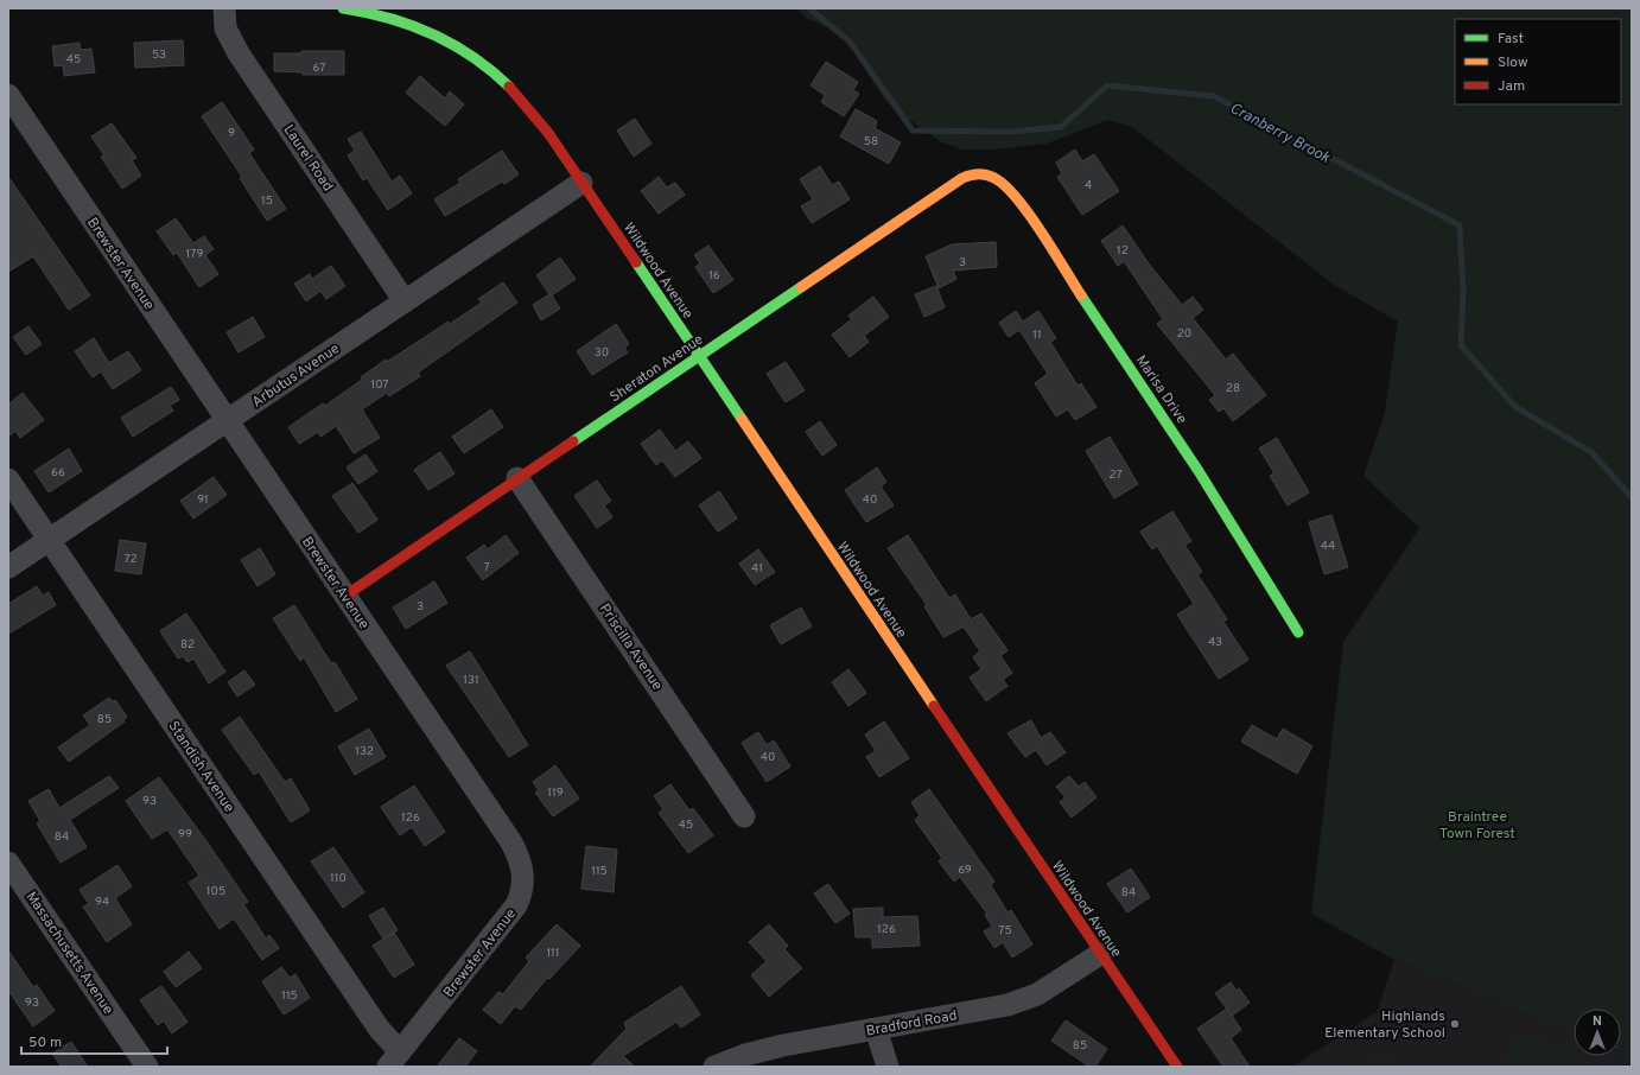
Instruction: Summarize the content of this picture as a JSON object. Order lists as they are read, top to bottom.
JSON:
{
  "streets": {
    "street": [
      "Laurel Road",
      "Brewster Avenue",
      "Wildwood Avenue",
      "Sheraton Avenue",
      "Arbutus Avenue",
      "Marisa Drive",
      "Priscilla Avenue",
      "Standish Avenue",
      "Massachusetts Avenue",
      "Bradford Road"
    ]
  },
  "crossings": [
    ["Laurel Road", "Arbutus Avenue"],
    ["Brewster Avenue", "Sheraton Avenue"],
    ["Brewster Avenue", "Arbutus Avenue"],
    ["Brewster Avenue", "Standish Avenue"],
    ["Wildwood Avenue", "Sheraton Avenue"],
    ["Wildwood Avenue", "Arbutus Avenue"],
    ["Wildwood Avenue", "Bradford Road"],
    ["Sheraton Avenue", "Marisa Drive"],
    ["Sheraton Avenue", "Priscilla Avenue"],
    ["Arbutus Avenue", "Standish Avenue"]
  ],
  "water": ["Cranberry Brook"],
  "parks": ["Braintree Town Forest"],
  "places": ["Highlands Elementary School"],
  "house_numbers": [
    "53",
    "45",
    "67",
    "9",
    "58",
    "4",
    "15",
    "12",
    "179",
    "3",
    "16",
    "20",
    "11",
    "30",
    "107",
    "28",
    "66",
    "27",
    "91",
    "40",
    "44",
    "72",
    "7",
    "41",
    "3",
    "43",
    "82",
    "131",
    "85",
    "132",
    "40",
    "119",
    "93",
    "126",
    "45",
    "99",
    "84",
    "69",
    "115",
    "110",
    "105",
    "84",
    "94",
    "126",
    "75",
    "111",
    "115",
    "93",
    "85"
  ],
  "legend": ["Fast", "Slow", "Jam"],
  "scale_bar": "50 m",
  "north": "top"
}
